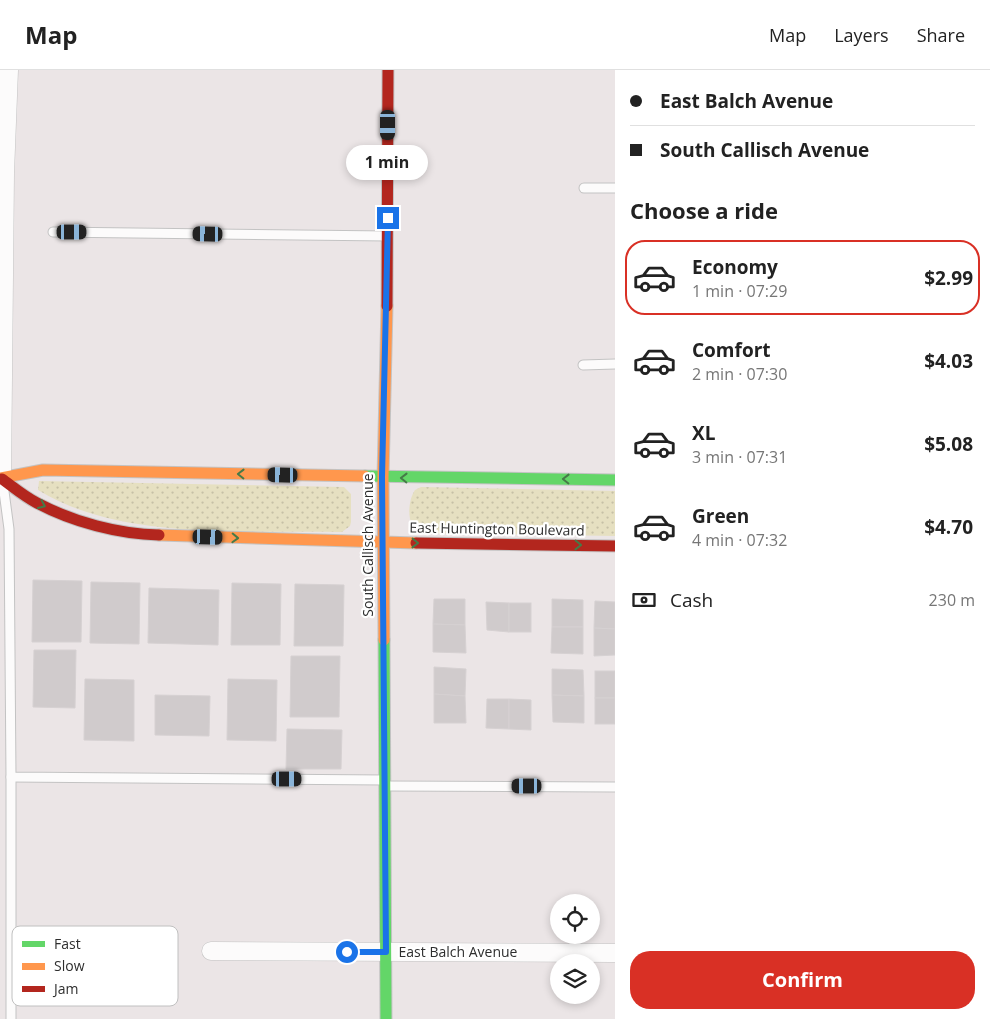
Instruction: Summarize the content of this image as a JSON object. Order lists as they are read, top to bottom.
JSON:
{
  "streets": {
    "street": ["East Huntington Boulevard", "South Callisch Avenue", "East Balch Avenue"]
  },
  "crossings": [
    ["East Huntington Boulevard", "South Callisch Avenue"],
    ["South Callisch Avenue", "East Balch Avenue"]
  ],
  "legend": ["Fast", "Slow", "Jam"],
  "page": {
    "header": "Map",
    "nav": ["Map", "Layers", "Share"],
    "banner": ["East Balch Avenue", "South Callisch Avenue"],
    "bubble": "1 min",
    "heading": "Choose a ride",
    "list": [
      {
        "name": "Economy",
        "note": "1 min · 07:29",
        "value": "$2.99"
      },
      {
        "name": "Comfort",
        "note": "2 min · 07:30",
        "value": "$4.03"
      },
      {
        "name": "XL",
        "note": "3 min · 07:31",
        "value": "$5.08"
      },
      {
        "name": "Green",
        "note": "4 min · 07:32",
        "value": "$4.70"
      }
    ],
    "pay": ["Cash", "230 m"],
    "buttons": "Confirm"
  }
}
